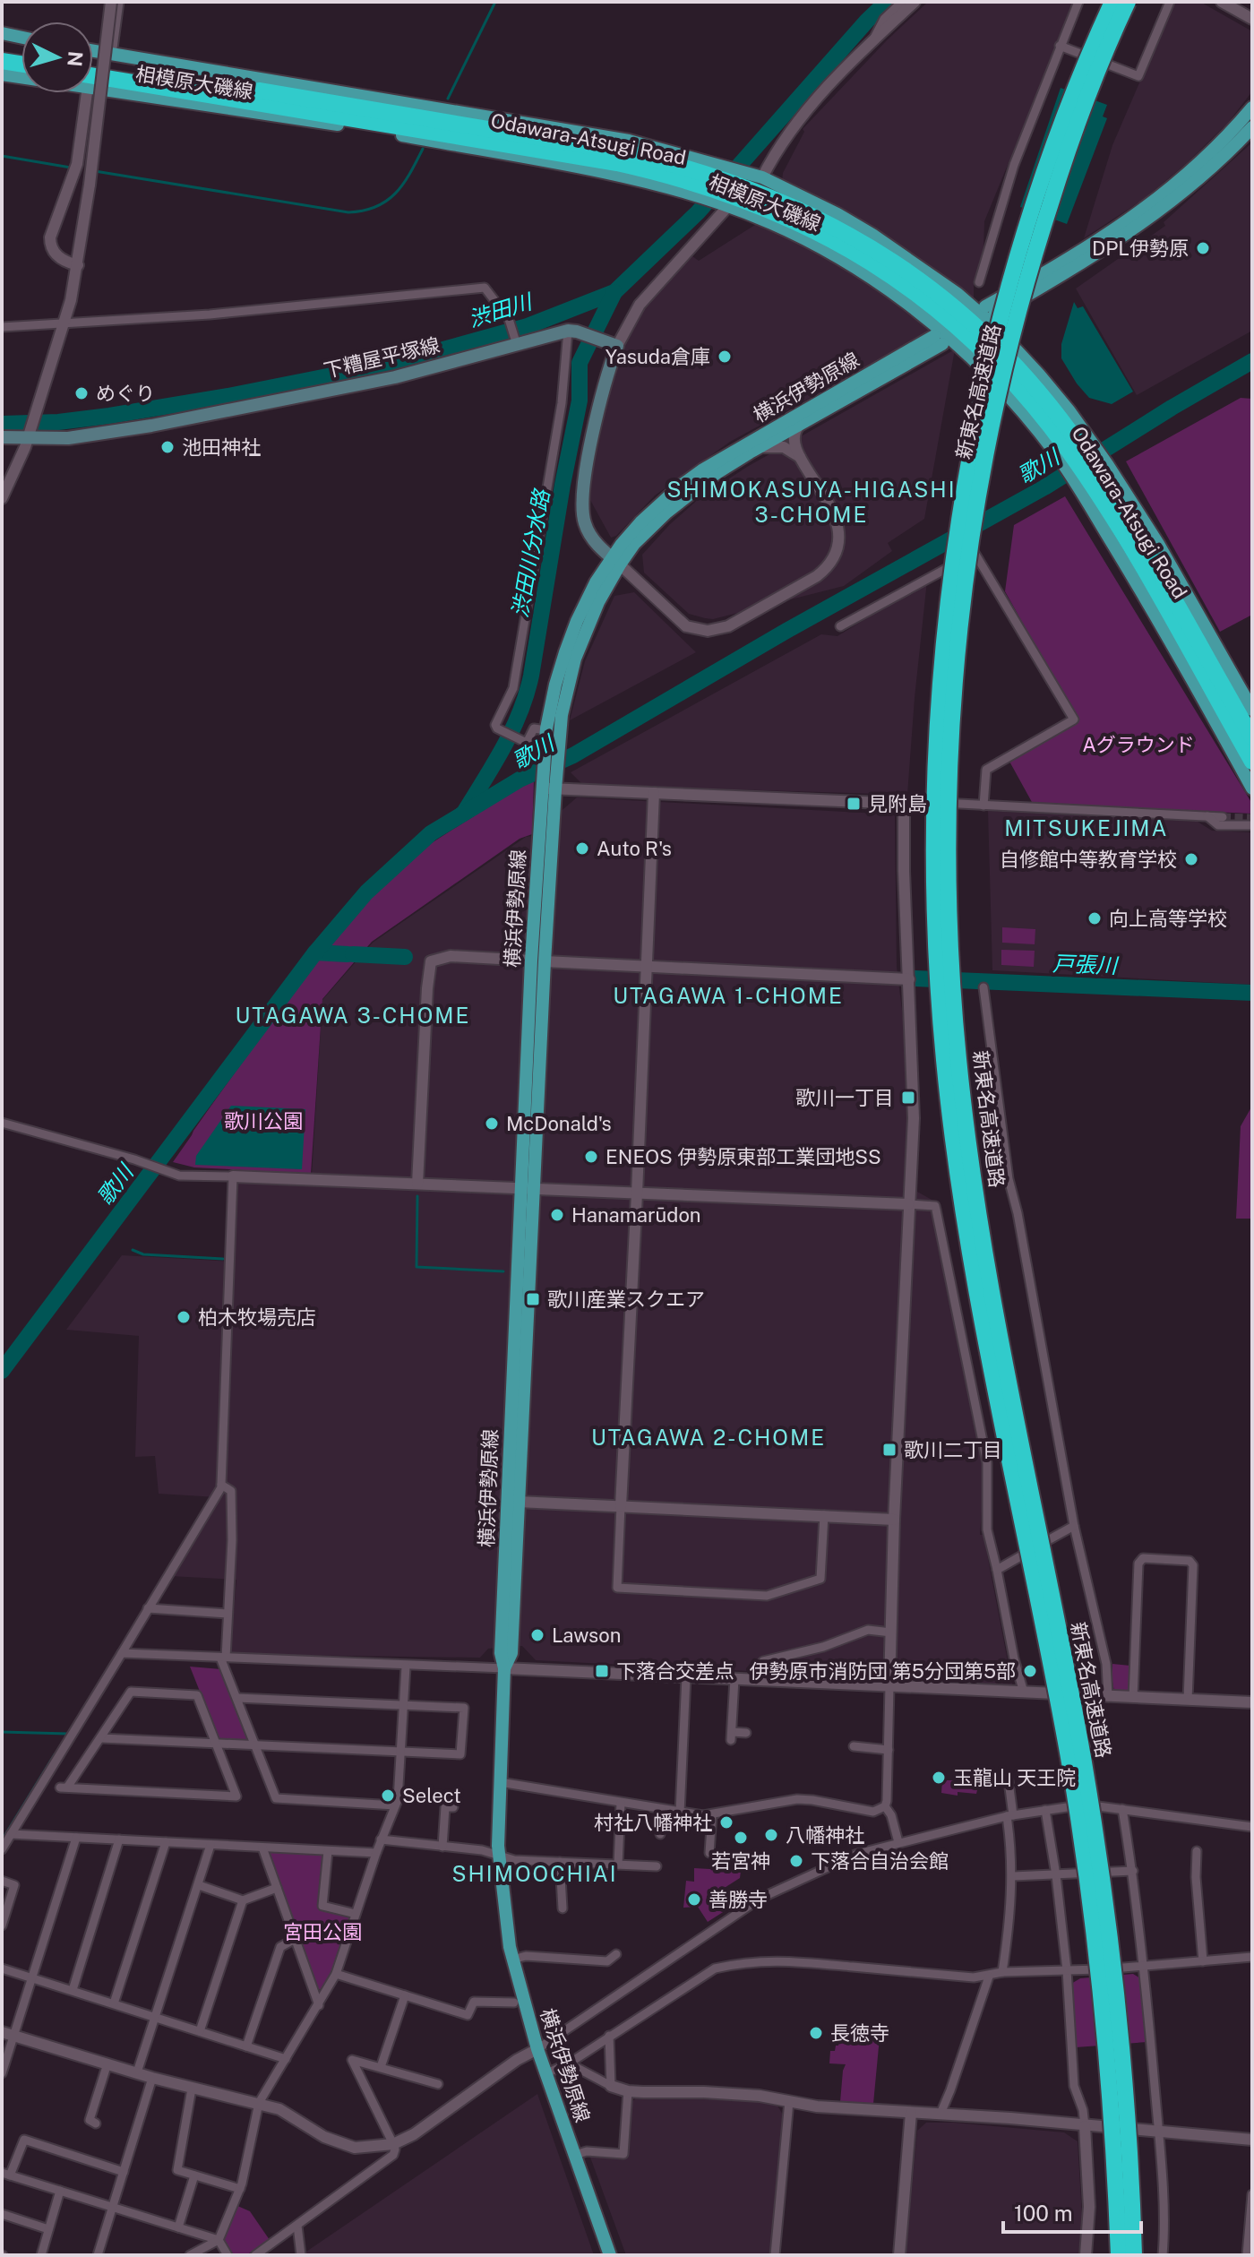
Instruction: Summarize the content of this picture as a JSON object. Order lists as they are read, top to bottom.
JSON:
{
  "streets": {
    "highway": ["Odawara-Atsugi Road", "新東名高速道路"],
    "main road": ["相模原大磯線", "下糟屋平塚線", "横浜伊勢原線"]
  },
  "crossings": [
    ["相模原大磯線", "Odawara-Atsugi Road"]
  ],
  "districts": [
    "SHIMOKASUYA-HIGASHI 3-CHOME",
    "MITSUKEJIMA",
    "UTAGAWA 1-CHOME",
    "UTAGAWA 3-CHOME",
    "UTAGAWA 2-CHOME",
    "SHIMOOCHIAI"
  ],
  "water": [
    "渋田川",
    "歌川",
    "渋田川分水路",
    "戸張川"
  ],
  "parks": ["Aグラウンド", "歌川公園", "宮田公園"],
  "places": {
    "other": [
      "DPL伊勢原",
      "Yasuda倉庫",
      "めぐり",
      "池田神社",
      "Auto R's",
      "自修館中等教育学校",
      "向上高等学校",
      "McDonald's",
      "ENEOS 伊勢原東部工業団地SS",
      "Hanamarūdon",
      "柏木牧場売店",
      "Lawson",
      "伊勢原市消防団 第5分団第5部",
      "玉龍山 天王院",
      "Select",
      "村社八幡神社",
      "八幡神社",
      "若宮神",
      "下落合自治会館",
      "善勝寺",
      "長徳寺"
    ],
    "transit": [
      "見附島",
      "歌川一丁目",
      "歌川産業スクエア",
      "歌川二丁目",
      "下落合交差点"
    ]
  },
  "scale_bar": "100 m",
  "north": "right"
}
